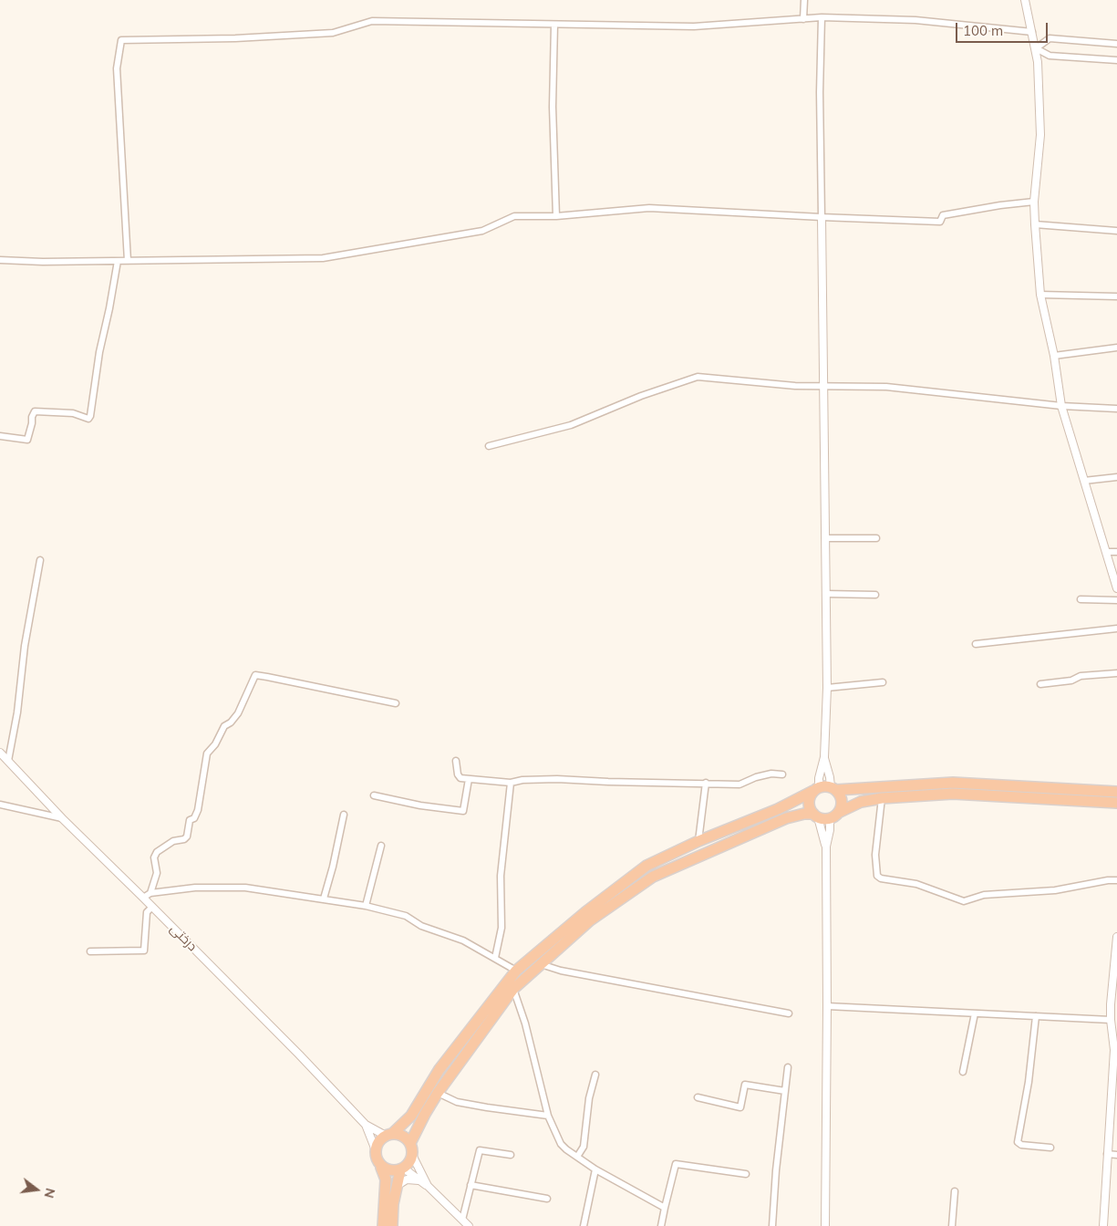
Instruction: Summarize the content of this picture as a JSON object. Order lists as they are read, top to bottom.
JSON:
{
  "streets": {
    "street": ["درختی"]
  },
  "scale_bar": "100 m",
  "north": "right"
}
